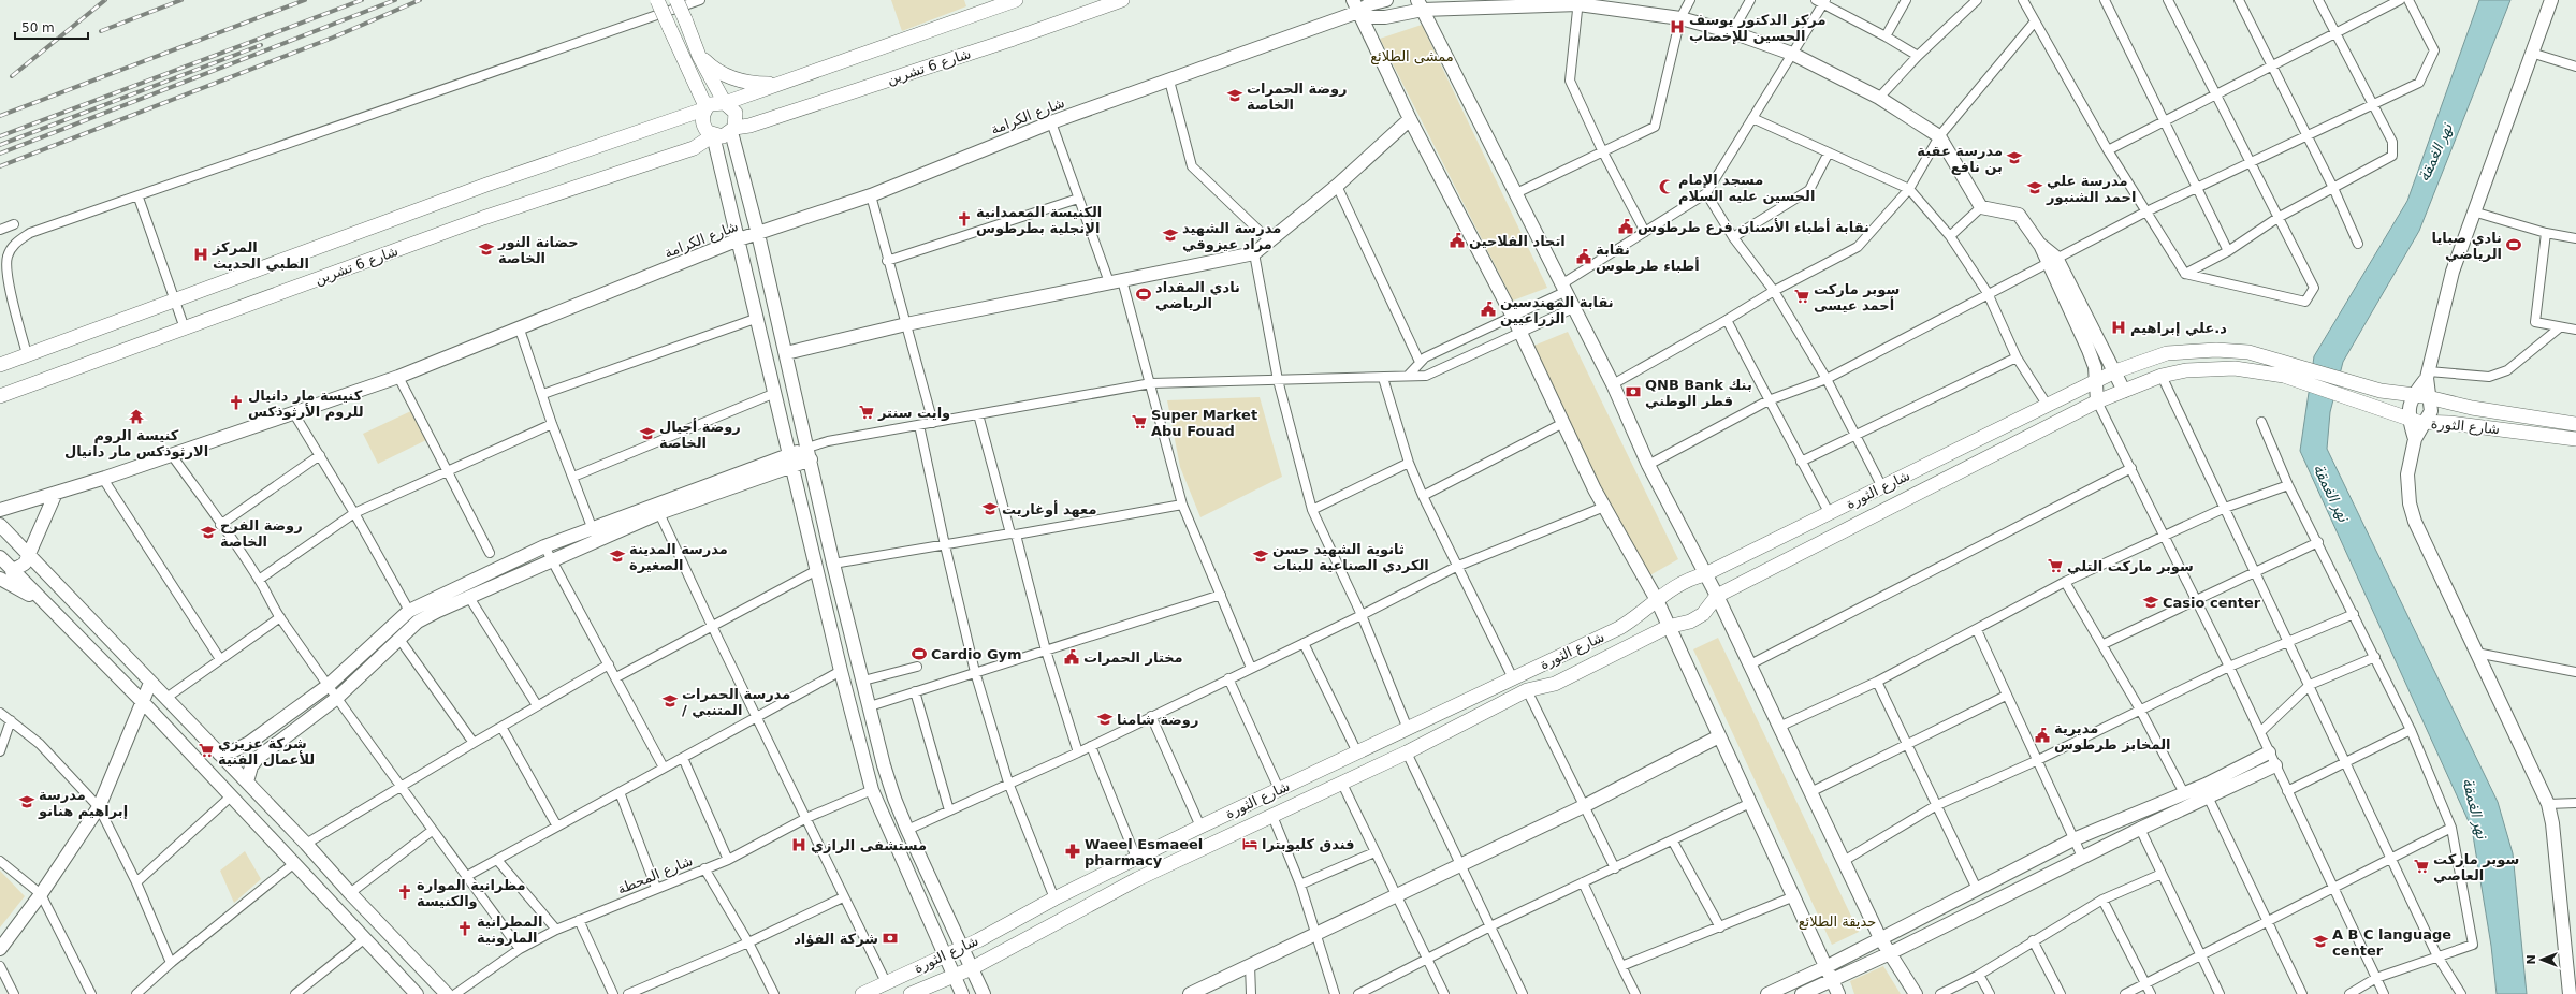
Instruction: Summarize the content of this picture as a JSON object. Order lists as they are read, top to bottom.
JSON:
{
  "streets": {
    "main road": ["شارع 6 تشرين", "شارع الثورة"],
    "street": ["شارع الكرامة", "شارع المحطة"]
  },
  "water": ["نهر الغمقة"],
  "parks": ["ممشى الطلائع", "حديقة الطلائع"],
  "places": {
    "hospital": [
      "مركز الدكتور يوسف الحسين للإخصاب",
      "المركز الطبي الحديث",
      "د.علي إبراهيم",
      "مستشفى الرازي"
    ],
    "school or university": [
      "روضة الحمرات الخاصة",
      "مدرسة عقبة بن نافع",
      "مدرسة علي احمد الشنبور",
      "مدرسة الشهيد مراد عيزوقي",
      "حضانة النور الخاصة",
      "روضة أجيال الخاصة",
      "معهد أوغاريت",
      "روضة الفرح الخاصة",
      "مدرسة المدينة الصغيرة",
      "ثانوية الشهيد حسن الكردي الصناعية للبنات",
      "Casio center",
      "مدرسة الحمرات / المتنبي",
      "روضة شامنا",
      "مدرسة إبراهيم هنانو",
      "A B C language center"
    ],
    "mosque": ["مسجد الإمام الحسين عليه السلام"],
    "church": [
      "الكنيسة المعمدانية الإنجلية بطرطوس",
      "كنيسة مار دانيال للروم الأرثوذكس",
      "مطرانية الموارة والكنيسة",
      "المطرانية المارونية"
    ],
    "public building": [
      "نقابة أطباء الأسنان فرع طرطوس",
      "اتحاد الفلاحين",
      "نقابة أطباء طرطوس",
      "نقابة المهندسين الزراعيين",
      "مختار الحمرات",
      "مديرية المخابز طرطوس"
    ],
    "sports": ["نادي صبايا الرياضي", "نادي المقداد الرياضي", "Cardio Gym"],
    "supermarket": [
      "سوبر ماركت أحمد عيسى",
      "وايت سنتر",
      "Super Market Abu Fouad",
      "سوبر ماركت التلي",
      "شركة عزيزي للأعمال الفنية",
      "سوبر ماركت العاصي"
    ],
    "bank": ["QNB Bank بنك قطر الوطني", "شركة الفؤاد"],
    "temple": ["كنيسة الروم الارثوذكس مار دانيال"],
    "hotel": ["فندق كليوبترا"],
    "pharmacy": ["Waeel Esmaeel pharmacy"]
  },
  "scale_bar": "50 m",
  "north": "left"
}
